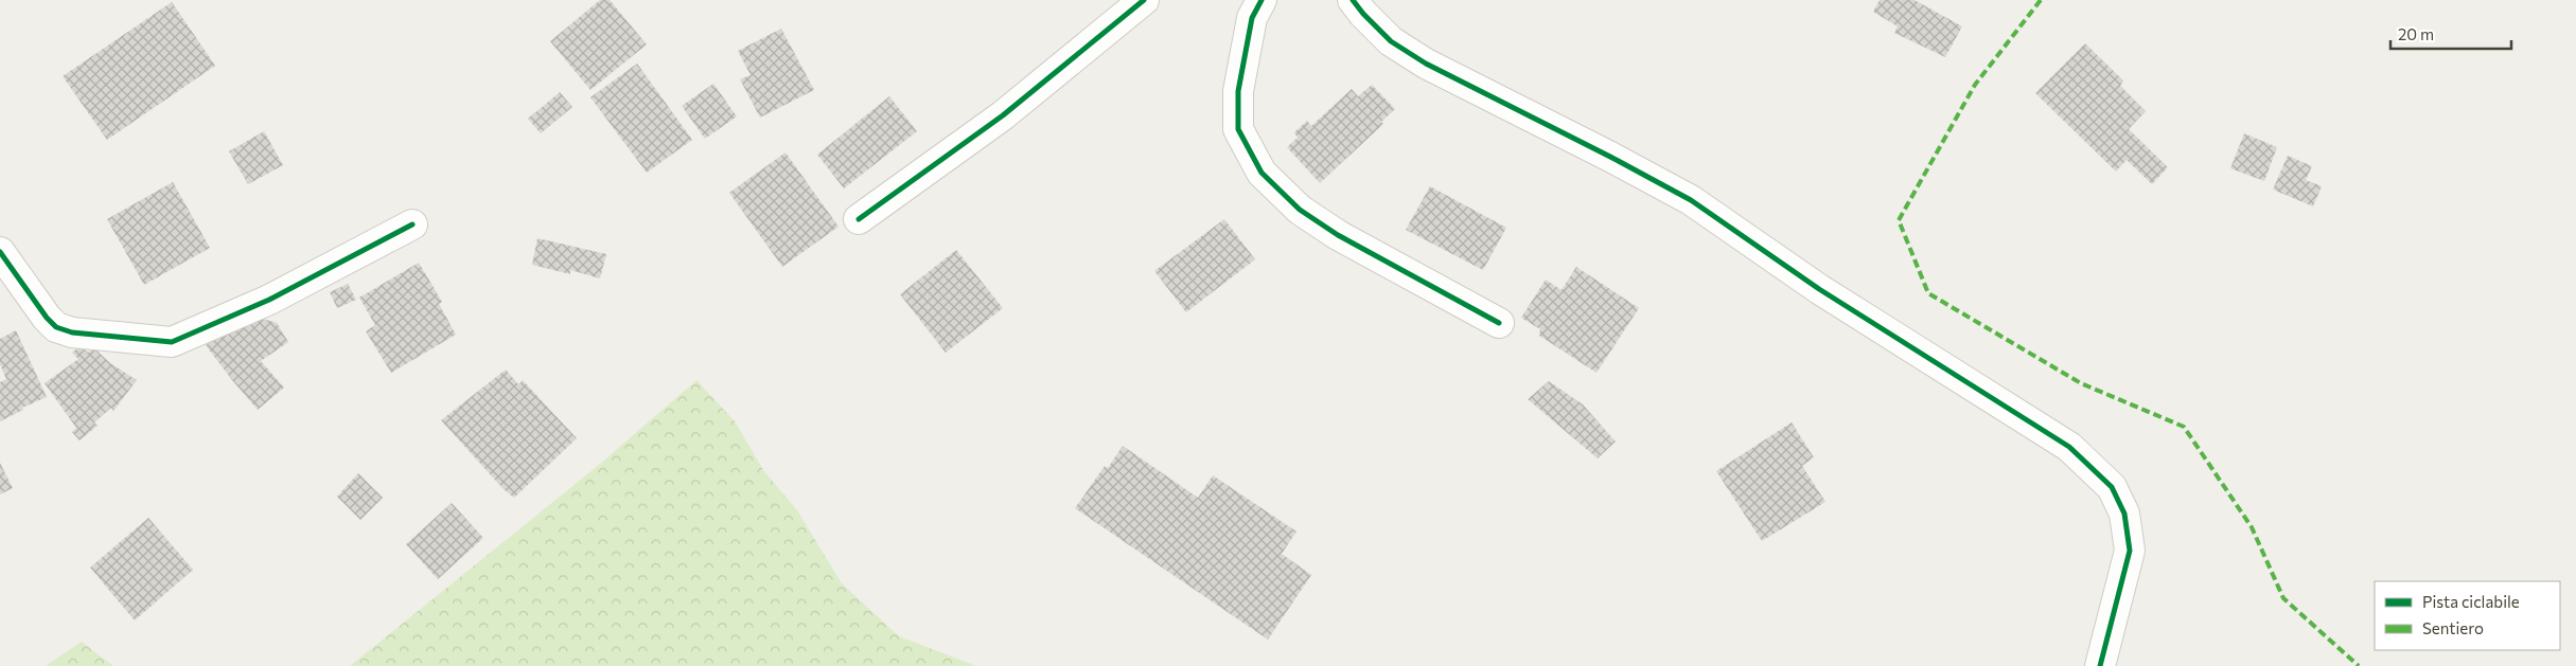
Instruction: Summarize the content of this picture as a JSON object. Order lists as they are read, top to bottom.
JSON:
{
  "legend": ["Pista ciclabile", "Sentiero"],
  "scale_bar": "20 m"
}
